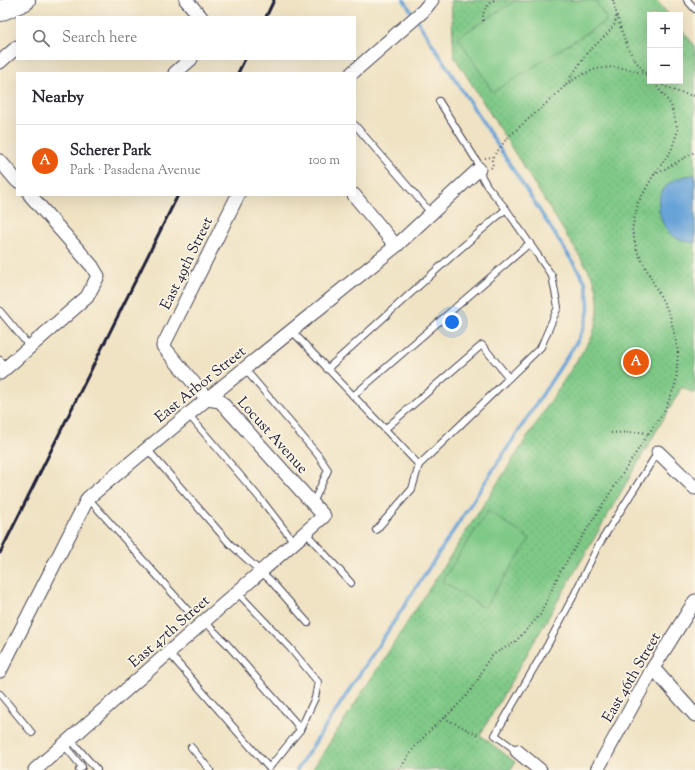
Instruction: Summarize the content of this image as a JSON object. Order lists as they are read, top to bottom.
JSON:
{
  "streets": {
    "street": [
      "East 49th Street",
      "East Arbor Street",
      "Locust Avenue",
      "East 47th Street",
      "East 46th Street"
    ]
  },
  "crossings": [
    ["East 49th Street", "Locust Avenue"],
    ["East Arbor Street", "Locust Avenue"],
    ["Locust Avenue", "East 47th Street"]
  ],
  "page": {
    "map_buttons": ["+", "−"],
    "search": "Search here",
    "heading": "Nearby",
    "list": [
      {
        "mark": "A",
        "name": "Scherer Park",
        "note": "Park · Pasadena Avenue",
        "value": "100 m"
      }
    ],
    "pins": "A"
  }
}
